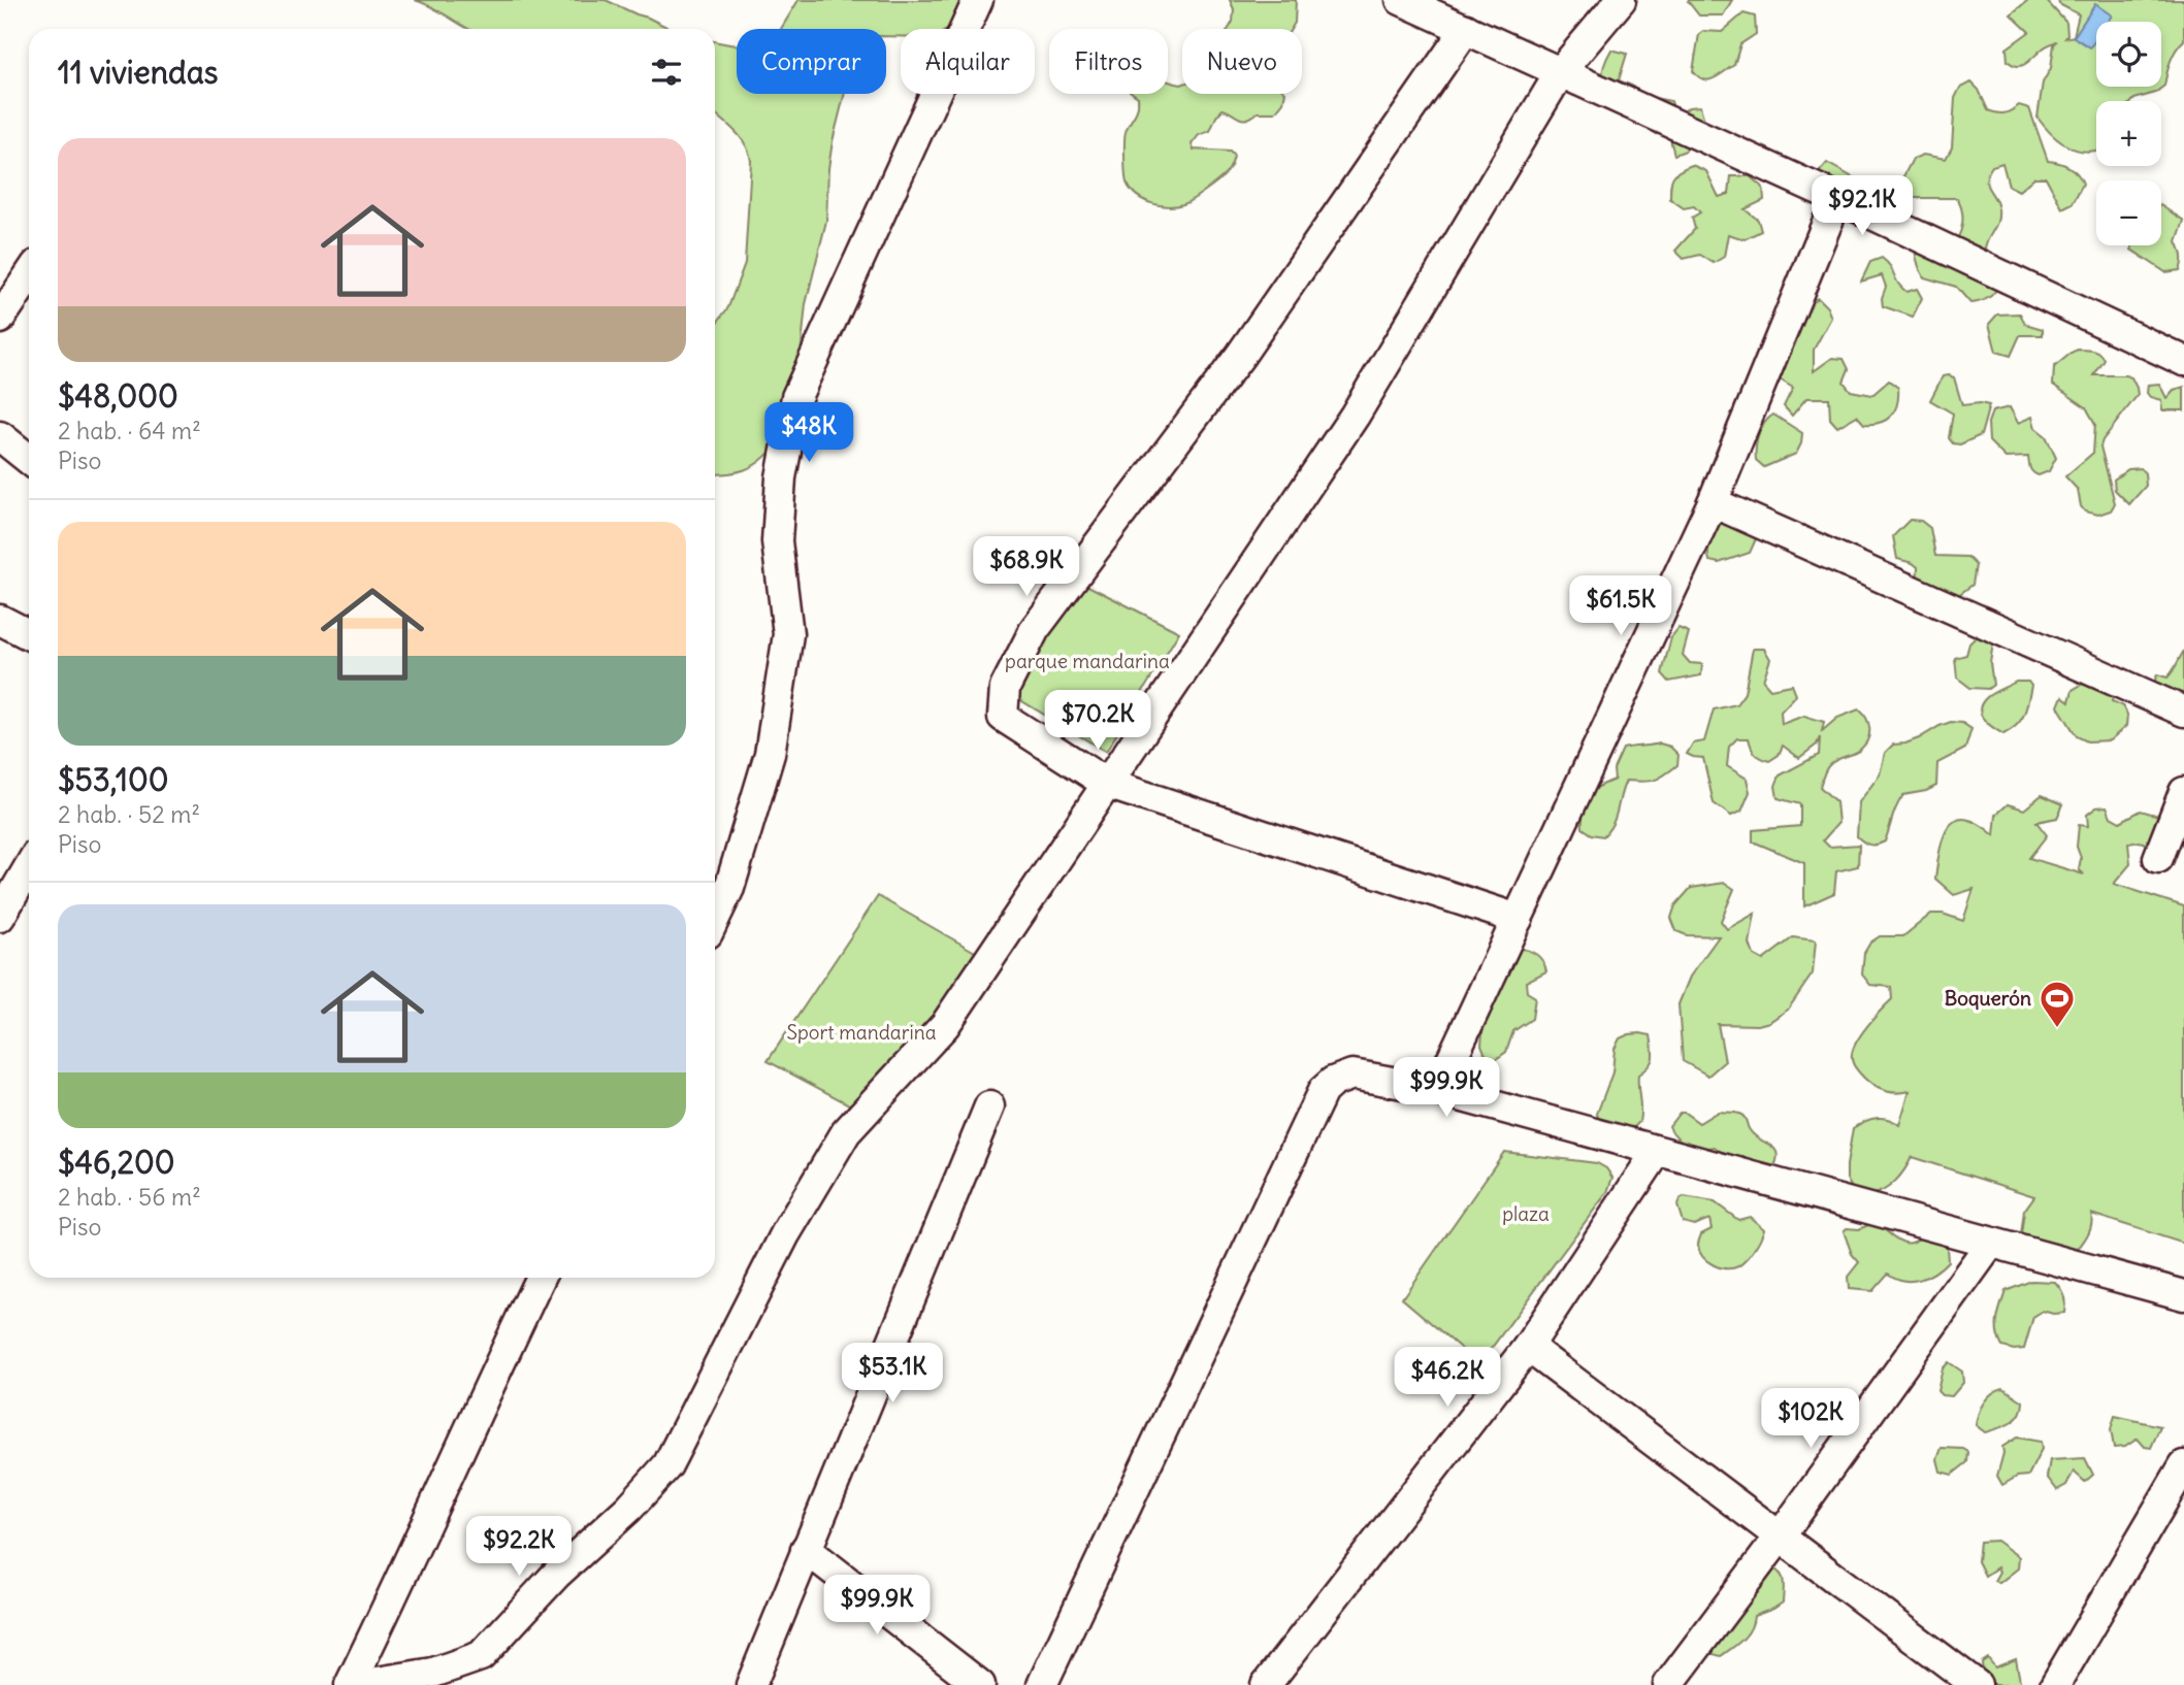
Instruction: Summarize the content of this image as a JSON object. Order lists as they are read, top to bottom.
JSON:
{
  "parks": ["parque mandarina", "Sport mandarina", "plaza"],
  "places": {
    "sports": ["Boquerón"]
  },
  "page": {
    "map_buttons": ["+", "−"],
    "chip": [
      "Comprar",
      "Alquilar",
      "Filtros",
      "Nuevo"
    ],
    "heading": "11 viviendas",
    "list": [
      {
        "name": "$48,000",
        "note": "2 hab. · 64 m² · Piso"
      },
      {
        "name": "$53,100",
        "note": "2 hab. · 52 m² · Piso"
      },
      {
        "name": "$46,200",
        "note": "2 hab. · 56 m² · Piso"
      }
    ],
    "price": [
      "$92.1K",
      "$48K",
      "$68.9K",
      "$61.5K",
      "$70.2K",
      "$99.9K",
      "$53.1K",
      "$46.2K",
      "$102K",
      "$92.2K",
      "$99.9K"
    ]
  }
}
